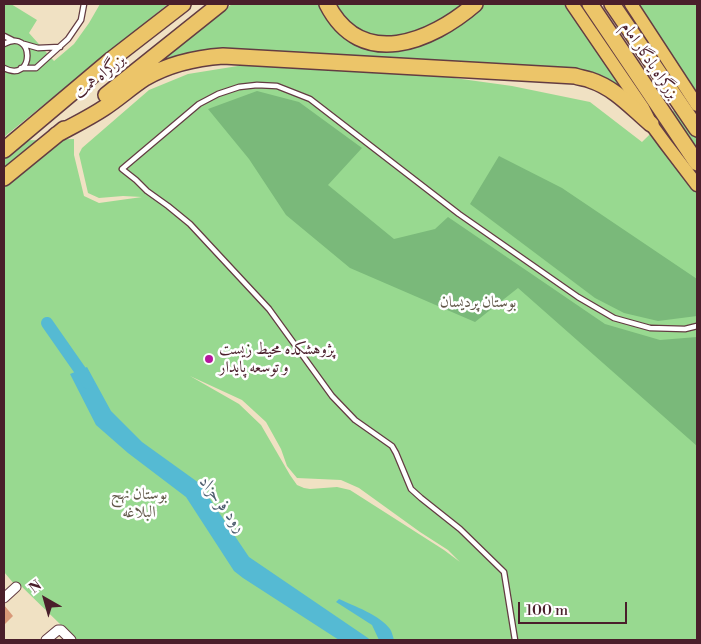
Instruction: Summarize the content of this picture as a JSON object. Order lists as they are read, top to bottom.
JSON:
{
  "streets": {
    "highway": ["بزرگراه یادگار امام", "بزرگراه همت"]
  },
  "water": ["رود فرحزاد"],
  "parks": ["بوستان پردیسان", "بوستان نهج البلاغه"],
  "places": ["پژوهشکده محیط زیست و توسعه پایدار"],
  "scale_bar": "100 m",
  "north": "top left"
}
